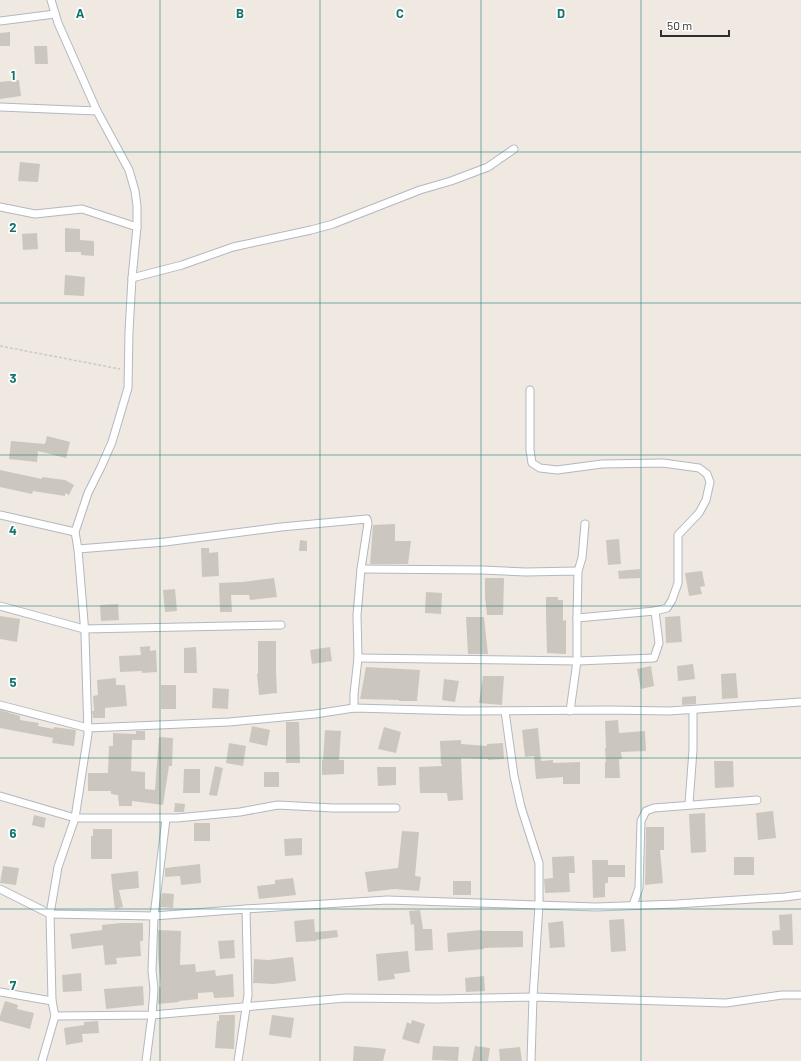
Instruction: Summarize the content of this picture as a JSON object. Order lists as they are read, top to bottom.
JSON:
{
  "scale_bar": "50 m",
  "grid": {
    "columns": [
      "A",
      "B",
      "C",
      "D"
    ],
    "rows": [
      "1",
      "2",
      "3",
      "4",
      "5",
      "6",
      "7"
    ]
  }
}
